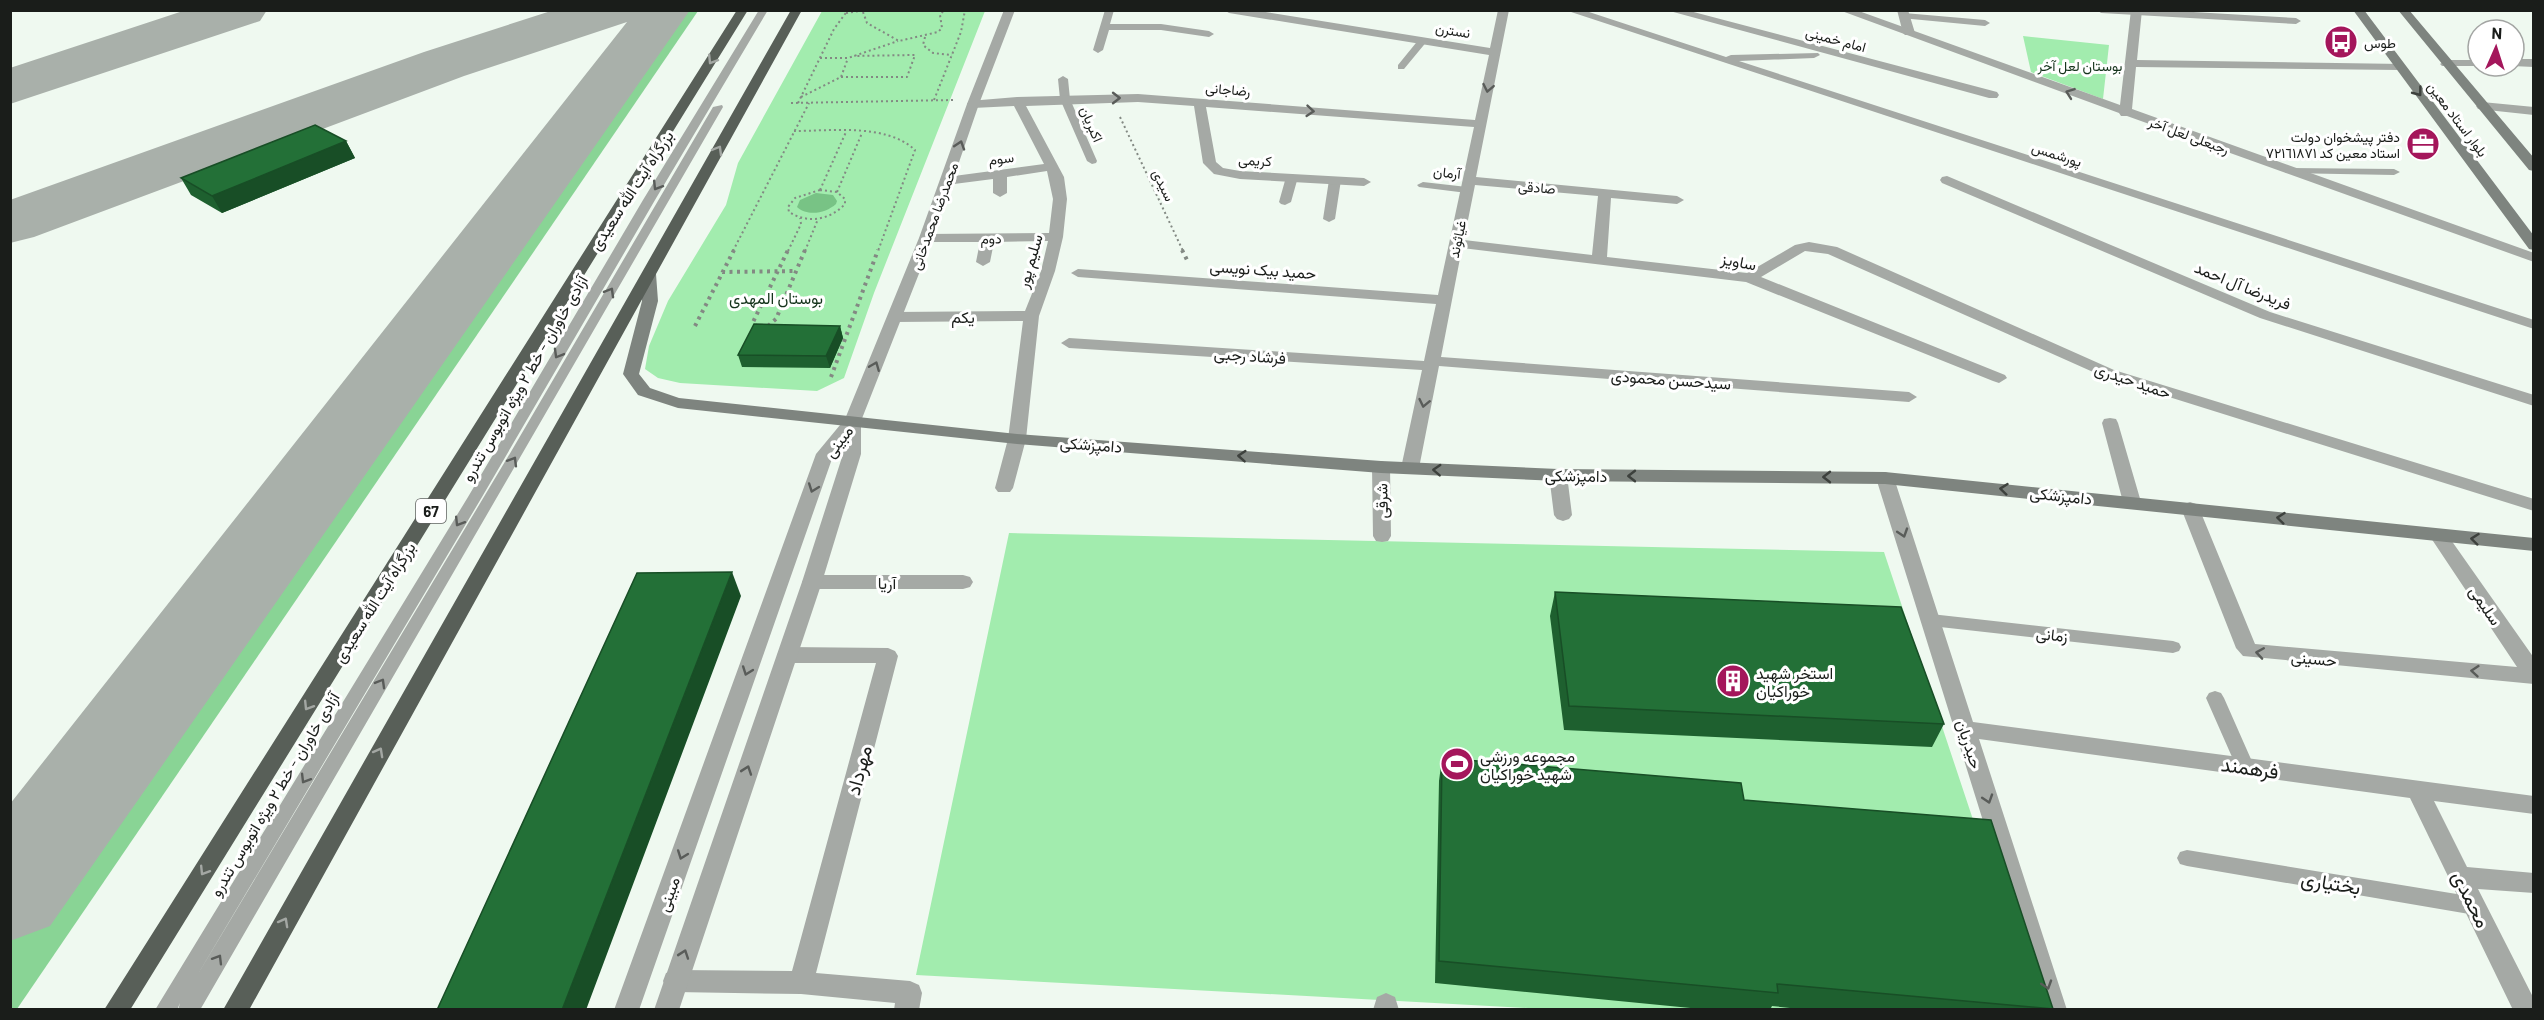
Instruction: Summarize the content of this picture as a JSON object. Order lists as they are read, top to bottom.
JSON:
{
  "streets": {
    "highway": ["بزرگراه آیت الله سعیدی", "67"],
    "main road": ["بلوار استاد معین", "دامپزشکی"],
    "street": [
      "نسترن",
      "امام خمینی",
      "رضاجانی",
      "رجبعلی لعل آخر",
      "پورشمس",
      "سوم",
      "کریمی",
      "صادقی",
      "محمدرضا محمدخانی",
      "دوم",
      "غیاثوند",
      "سلیم پور",
      "ساویز",
      "حمید بیک نویسی",
      "فریدرضا آل احمد",
      "یکم",
      "فرشاد رجبی",
      "سیدحسن محمودی",
      "حمید حیدری",
      "مبینی",
      "شرقی",
      "آریا",
      "سلیمی",
      "حسینی",
      "حیدریان",
      "فرهمند",
      "مهرداد",
      "محمدی"
    ],
    "lane": [
      "اکبریان",
      "آرمان",
      "آزادی خاوران - خط ۲ ویژه اتوبوس تندرو",
      "زمانی",
      "بختیاری"
    ],
    "path": ["سیدی"]
  },
  "crossings": [
    ["نسترن", "غیاثوند"],
    ["رضاجانی", "اکبریان"],
    ["رضاجانی", "کریمی"],
    ["رضاجانی", "سیدی"],
    ["رضاجانی", "محمدرضا محمدخانی"],
    ["رضاجانی", "غیاثوند"],
    ["رضاجانی", "سلیم پور"],
    ["سوم", "سلیم پور"],
    ["آرمان", "صادقی"],
    ["آرمان", "غیاثوند"],
    ["سیدی", "حمید بیک نویسی"],
    ["صادقی", "غیاثوند"],
    ["محمدرضا محمدخانی", "دوم"],
    ["محمدرضا محمدخانی", "یکم"],
    ["محمدرضا محمدخانی", "مبینی"],
    ["محمدرضا محمدخانی", "دامپزشکی"],
    ["دوم", "سلیم پور"],
    ["غیاثوند", "ساویز"],
    ["غیاثوند", "حمید بیک نویسی"],
    ["غیاثوند", "فرشاد رجبی"],
    ["غیاثوند", "سیدحسن محمودی"],
    ["غیاثوند", "دامپزشکی"],
    ["سلیم پور", "یکم"],
    ["سلیم پور", "دامپزشکی"],
    ["ساویز", "حمید حیدری"],
    ["فرشاد رجبی", "سیدحسن محمودی"],
    ["مبینی", "دامپزشکی"],
    ["مبینی", "آریا"],
    ["مبینی", "مهرداد"],
    ["دامپزشکی", "شرقی"],
    ["دامپزشکی", "سلیمی"],
    ["دامپزشکی", "حسینی"],
    ["دامپزشکی", "حیدریان"],
    ["سلیمی", "حسینی"],
    ["زمانی", "حیدریان"],
    ["حیدریان", "فرهمند"],
    ["فرهمند", "محمدی"],
    ["بختیاری", "محمدی"]
  ],
  "one_way": [
    "رضاجانی",
    "محمدرضا محمدخانی",
    "غیاثوند",
    "دامپزشکی",
    "حسینی",
    "حیدریان"
  ],
  "parks": ["بوستان لعل آخر", "بوستان المهدی"],
  "places": {
    "bus stop": ["طوس"],
    "office": ["دفتر پيشخوان دولت استاد معين كد ٧٢١٦١٨٧١"],
    "building": ["استخر شهید خوراکیان"],
    "sports": ["مجموعه ورزشی شهید خوراکیان"]
  },
  "north": "top"
}
